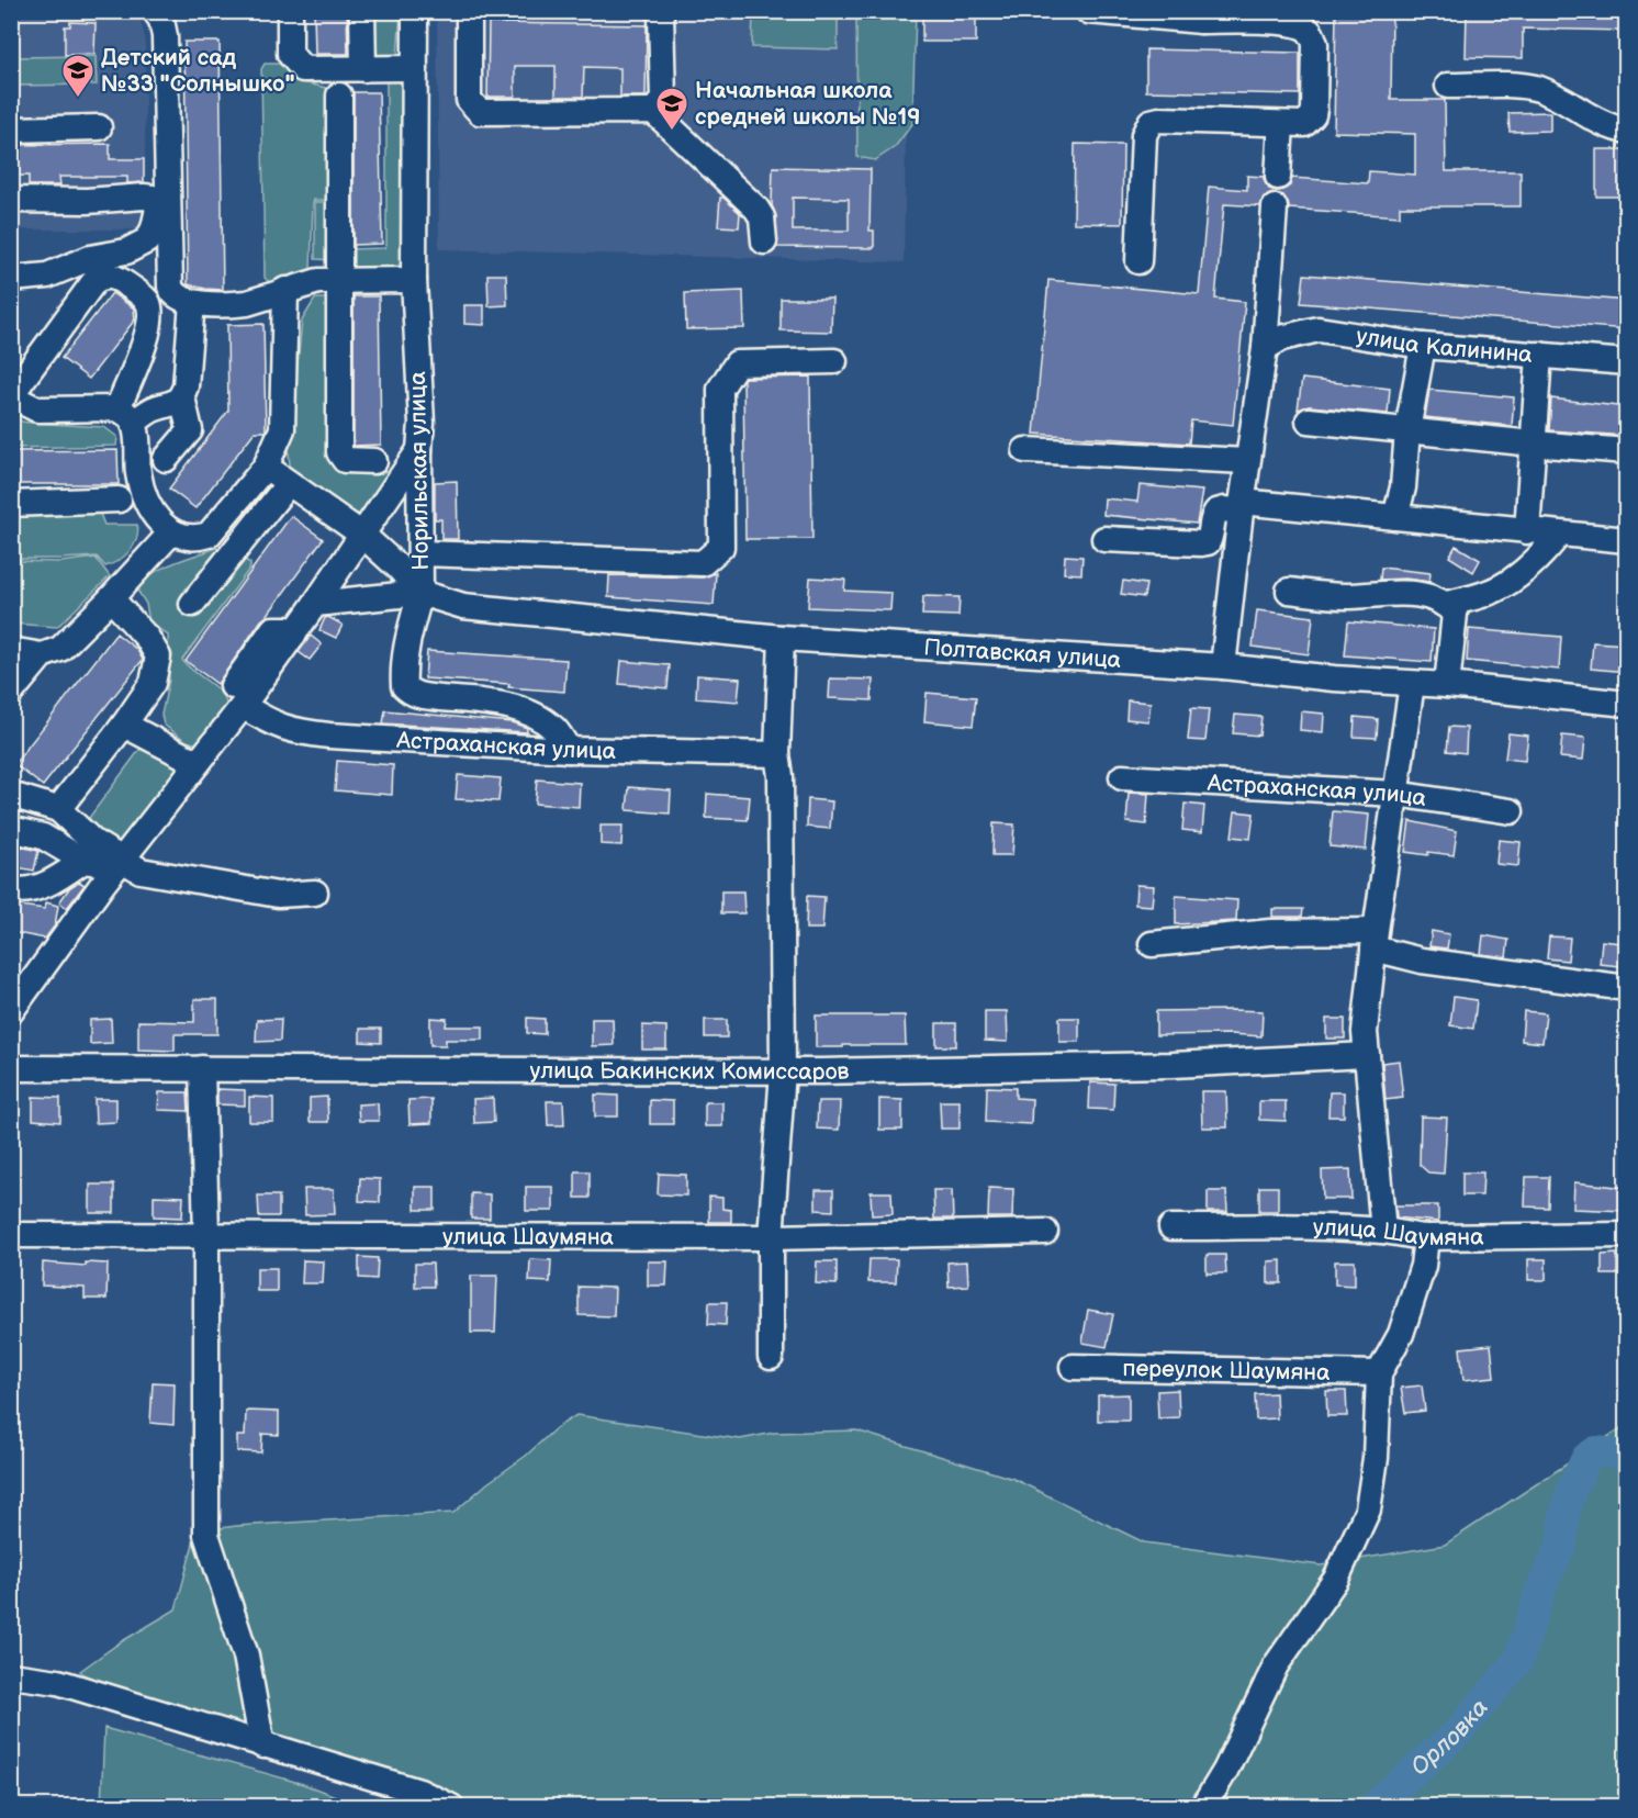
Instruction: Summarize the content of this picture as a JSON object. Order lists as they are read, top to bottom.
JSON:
{
  "streets": {
    "street": [
      "улица Калинина",
      "Норильская улица",
      "Полтавская улица",
      "Астраханская улица",
      "улица Бакинских Комиссаров",
      "улица Шаумяна",
      "переулок Шаумяна"
    ]
  },
  "crossings": [
    ["Норильская улица", "Полтавская улица"]
  ],
  "water": ["Орловка"],
  "places": {
    "school or university": ["Детский сад №33 \"Солнышко\"", "Начальная школа средней школы №19"]
  }
}
